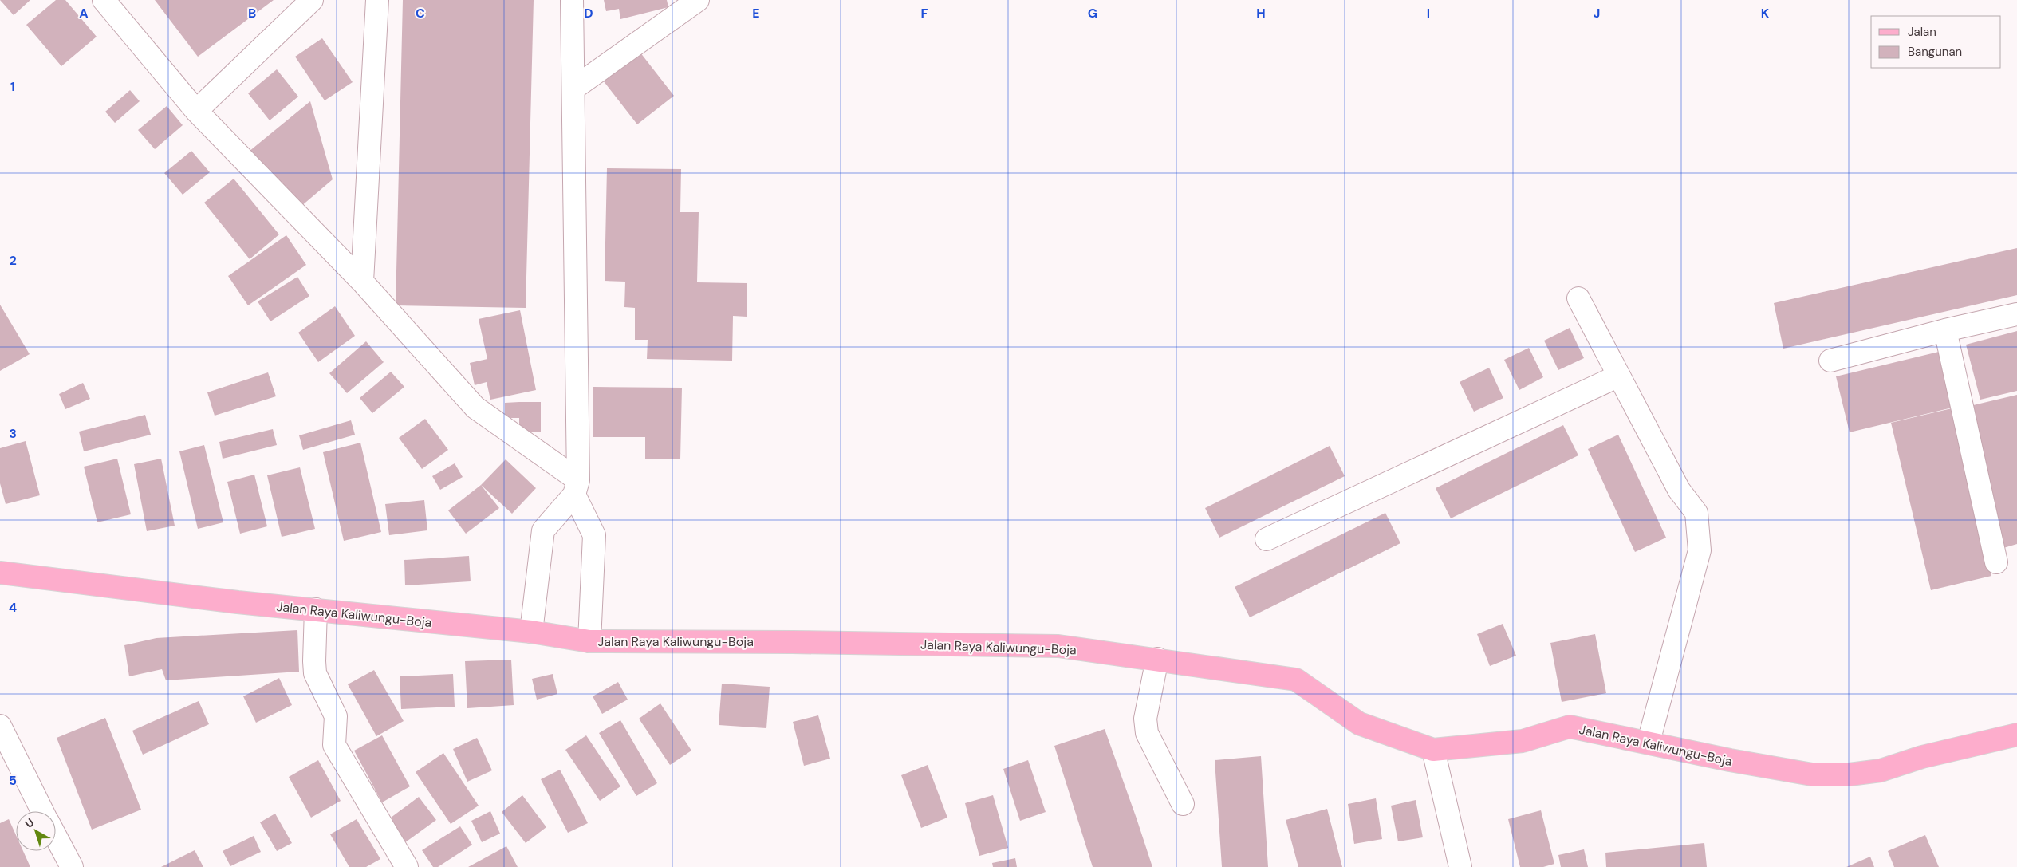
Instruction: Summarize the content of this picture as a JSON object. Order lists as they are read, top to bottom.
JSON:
{
  "streets": {
    "main road": ["Jalan Raya Kaliwungu-Boja"]
  },
  "legend": ["Jalan", "Bangunan"],
  "north": "top left",
  "grid": {
    "columns": [
      "A",
      "B",
      "C",
      "D",
      "E",
      "F",
      "G",
      "H",
      "I",
      "J",
      "K"
    ],
    "rows": [
      "1",
      "2",
      "3",
      "4",
      "5"
    ]
  }
}
